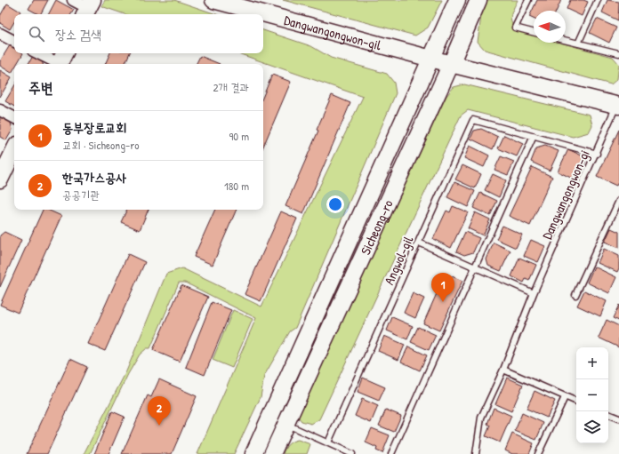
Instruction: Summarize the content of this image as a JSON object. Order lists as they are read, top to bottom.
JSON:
{
  "streets": {
    "street": ["Dangwangongwon-gil", "Sicheong-ro"],
    "lane": ["Dangwangongwon-gi", "Angwol-gil"]
  },
  "crossings": [
    ["Dangwangongwon-gil", "Sicheong-ro"],
    ["Dangwangongwon-gi", "Angwol-gil"]
  ],
  "north": "left",
  "page": {
    "search": "장소 검색",
    "heading": ["주변", "2개 결과"],
    "list": [
      {
        "mark": "1",
        "name": "동부장로교회",
        "note": "교회 · Sicheong-ro",
        "value": "90 m"
      },
      {
        "mark": "2",
        "name": "한국가스공사",
        "note": "공공기관",
        "value": "180 m"
      }
    ],
    "pins": ["1", "2"],
    "map_buttons": ["+", "−"]
  }
}
